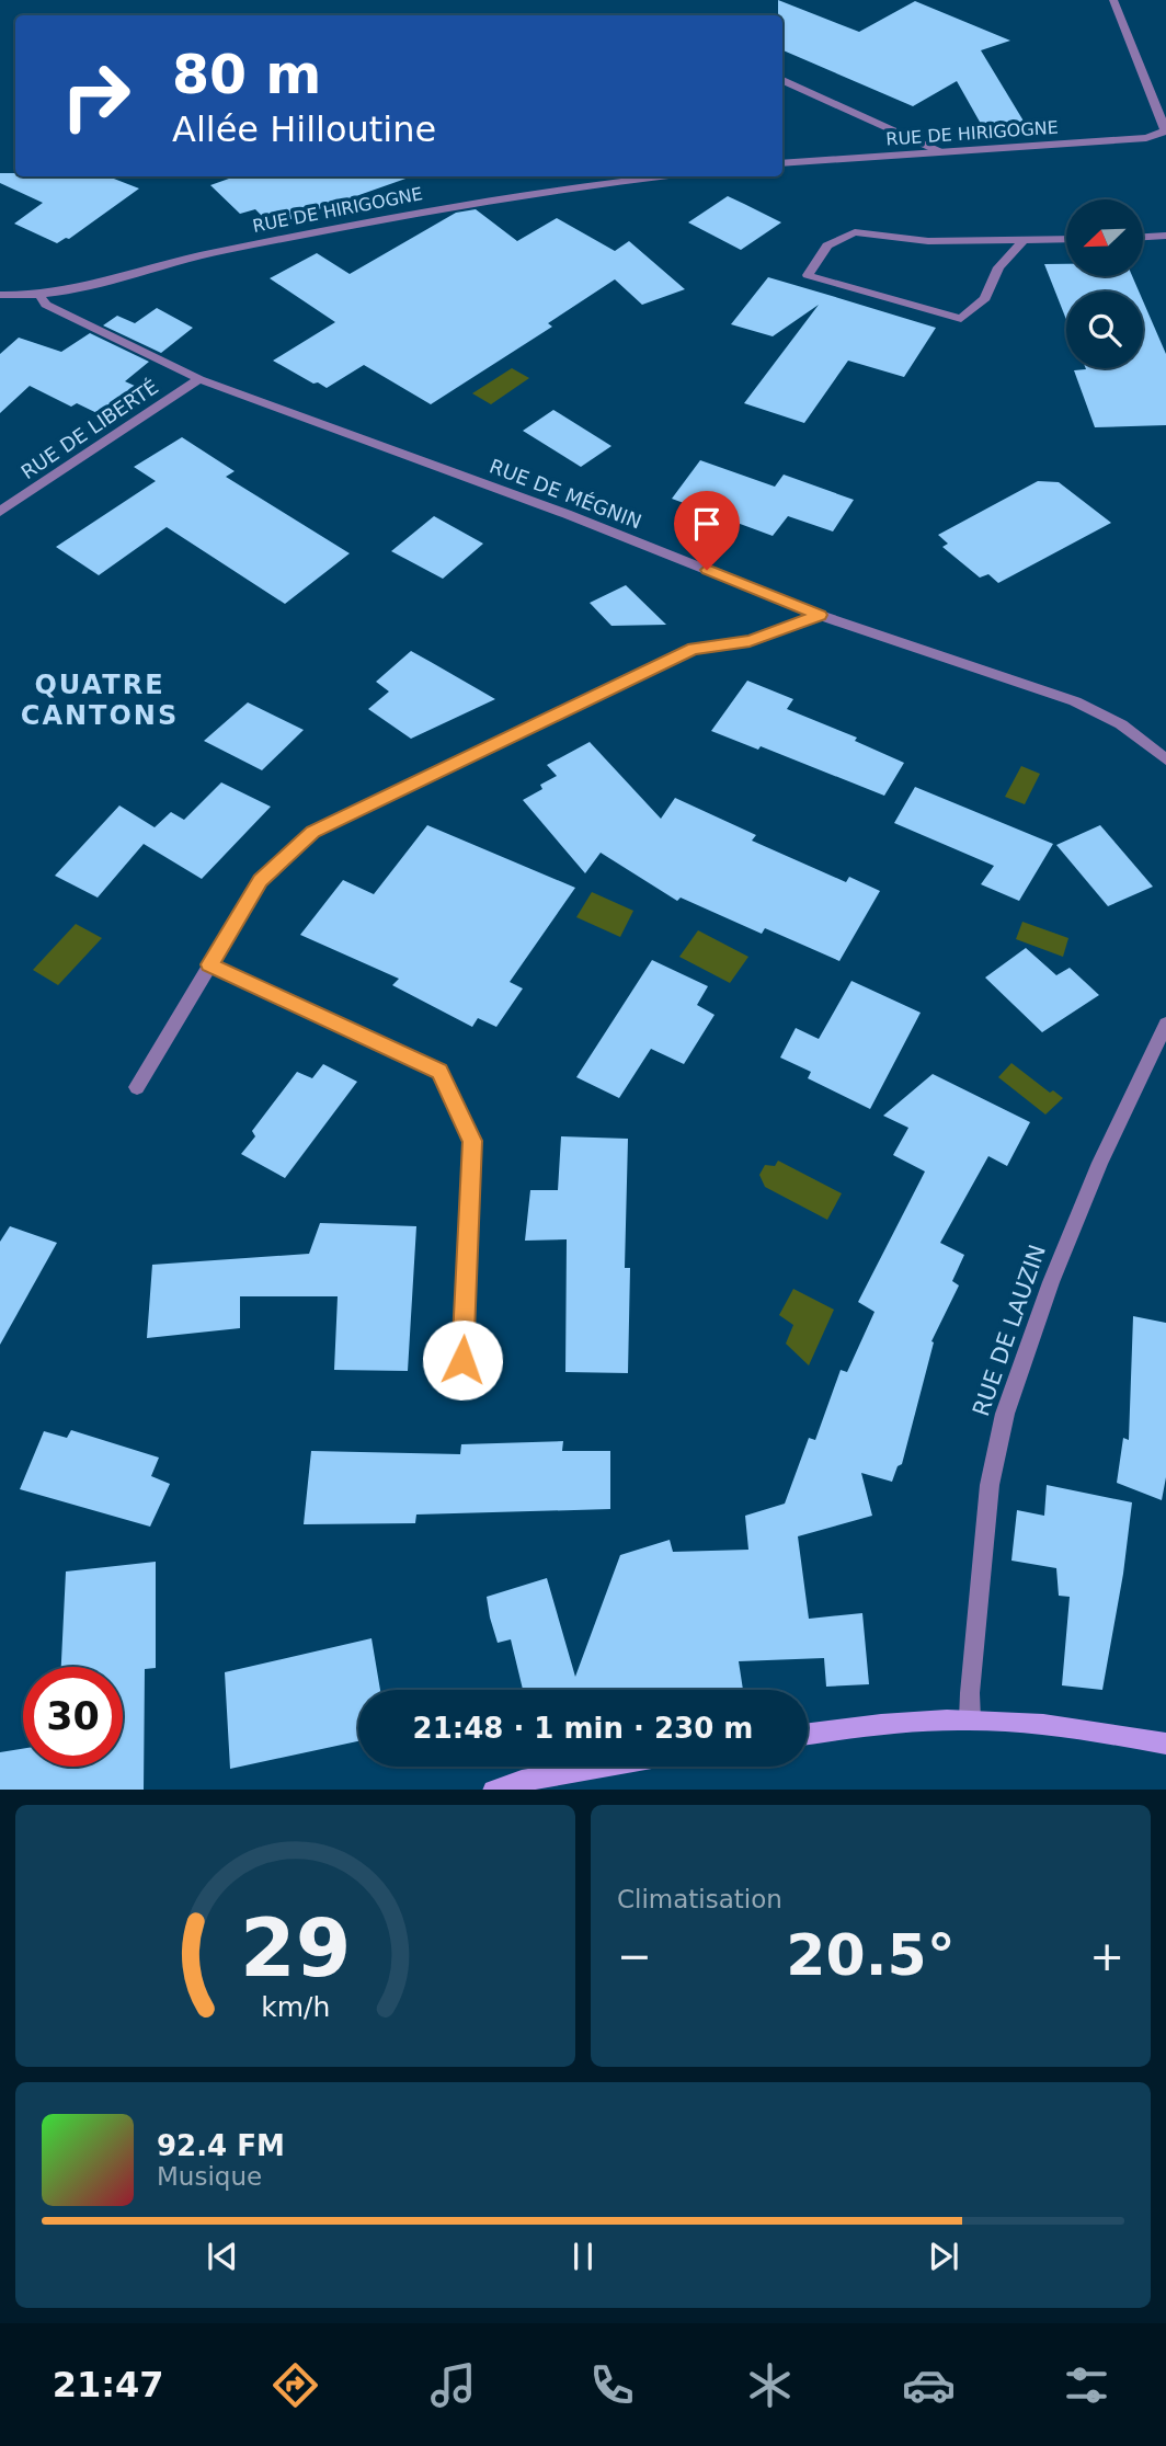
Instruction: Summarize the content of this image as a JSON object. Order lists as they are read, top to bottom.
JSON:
{
  "streets": {
    "street": [
      "RUE DE HIRIGOGNE",
      "RUE DE LIBERTÉ",
      "RUE DE MÉGNIN",
      "RUE DE LAUZIN"
    ]
  },
  "crossings": [
    ["RUE DE HIRIGOGNE", "RUE DE MÉGNIN"],
    ["RUE DE LIBERTÉ", "RUE DE MÉGNIN"]
  ],
  "districts": ["QUATRE CANTONS"],
  "north": "bottom left",
  "page": {
    "turn": ["80 m", "Allée Hilloutine"],
    "limit": "30",
    "trip": "21:48 · 1 min · 230 m",
    "tile": "Climatisation",
    "heat": ["−", "20.5°", "+"],
    "song": ["92.4 FM", "Musique"],
    "tabs": "21:47",
    "gauge": ["29", "km/h"]
  }
}
